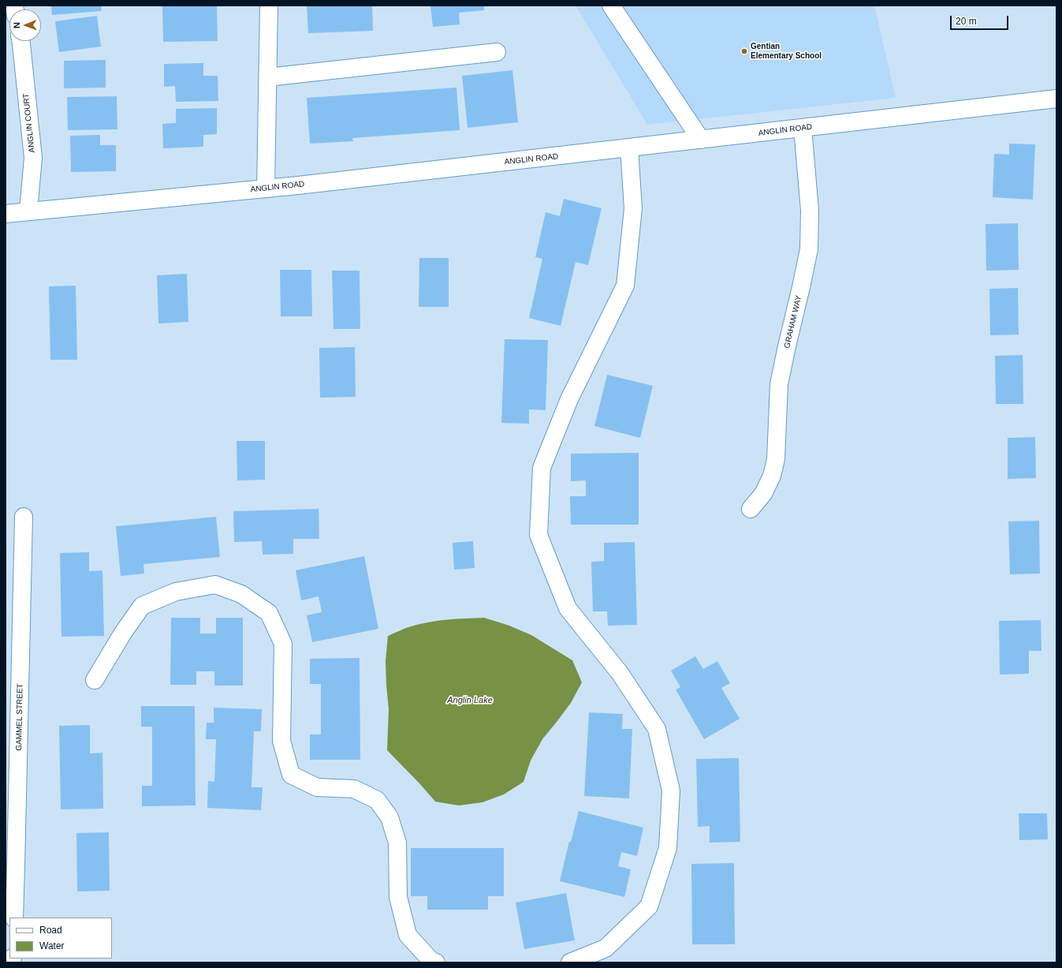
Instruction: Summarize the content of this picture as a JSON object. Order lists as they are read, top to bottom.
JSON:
{
  "streets": {
    "street": [
      "ANGLIN COURT",
      "ANGLIN ROAD",
      "GRAHAM WAY",
      "GAMMEL STREET"
    ]
  },
  "crossings": [
    ["ANGLIN COURT", "ANGLIN ROAD"],
    ["ANGLIN ROAD", "GRAHAM WAY"]
  ],
  "water": ["Anglin Lake"],
  "places": ["Gentian Elementary School"],
  "legend": ["Road", "Water"],
  "scale_bar": "20 m",
  "north": "left"
}
